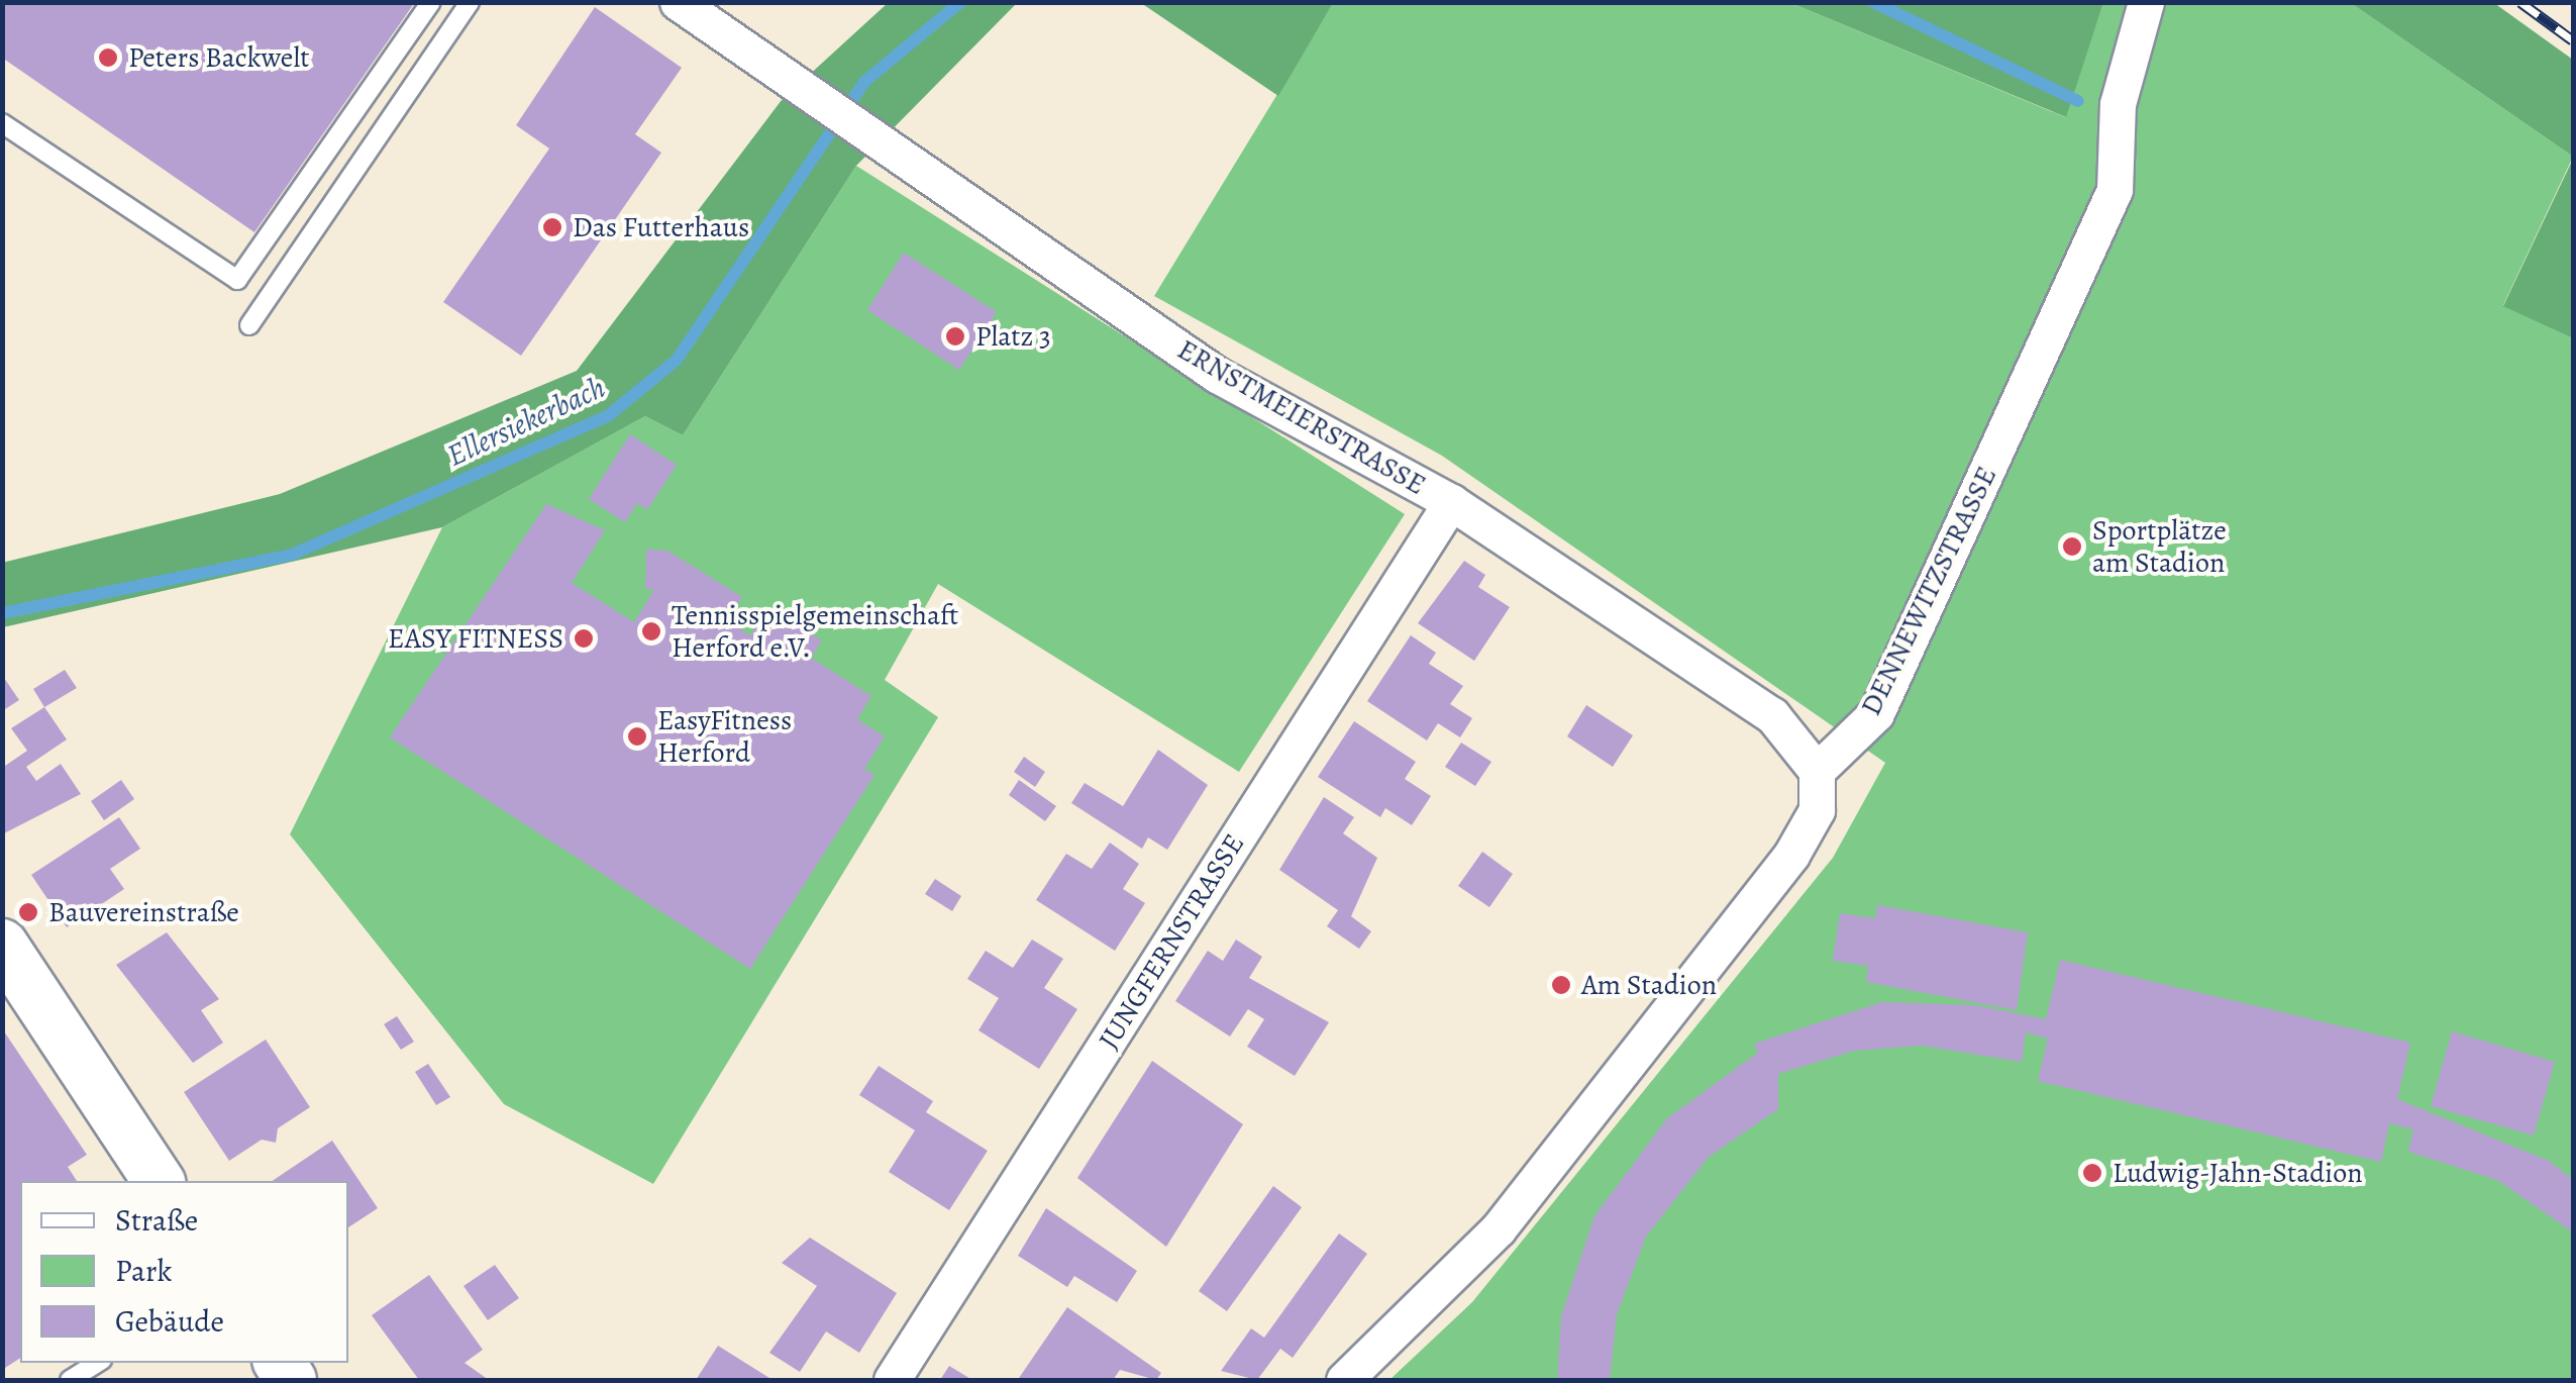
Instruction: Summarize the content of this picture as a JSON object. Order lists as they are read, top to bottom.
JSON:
{
  "streets": {
    "street": ["ERNSTMEIERSTRASSE", "DENNEWITZSTRASSE", "JUNGFERNSTRASSE"]
  },
  "crossings": [
    ["ERNSTMEIERSTRASSE", "DENNEWITZSTRASSE"],
    ["ERNSTMEIERSTRASSE", "JUNGFERNSTRASSE"]
  ],
  "water": ["Ellersiekerbach"],
  "places": [
    "Peters Backwelt",
    "Das Futterhaus",
    "Platz 3",
    "Sportplätze am Stadion",
    "Tennisspielgemeinschaft Herford e.V.",
    "EASY FITNESS",
    "EasyFitness Herford",
    "Bauvereinstraße",
    "Am Stadion",
    "Ludwig-Jahn-Stadion"
  ],
  "legend": ["Straße", "Park", "Gebäude"]
}
